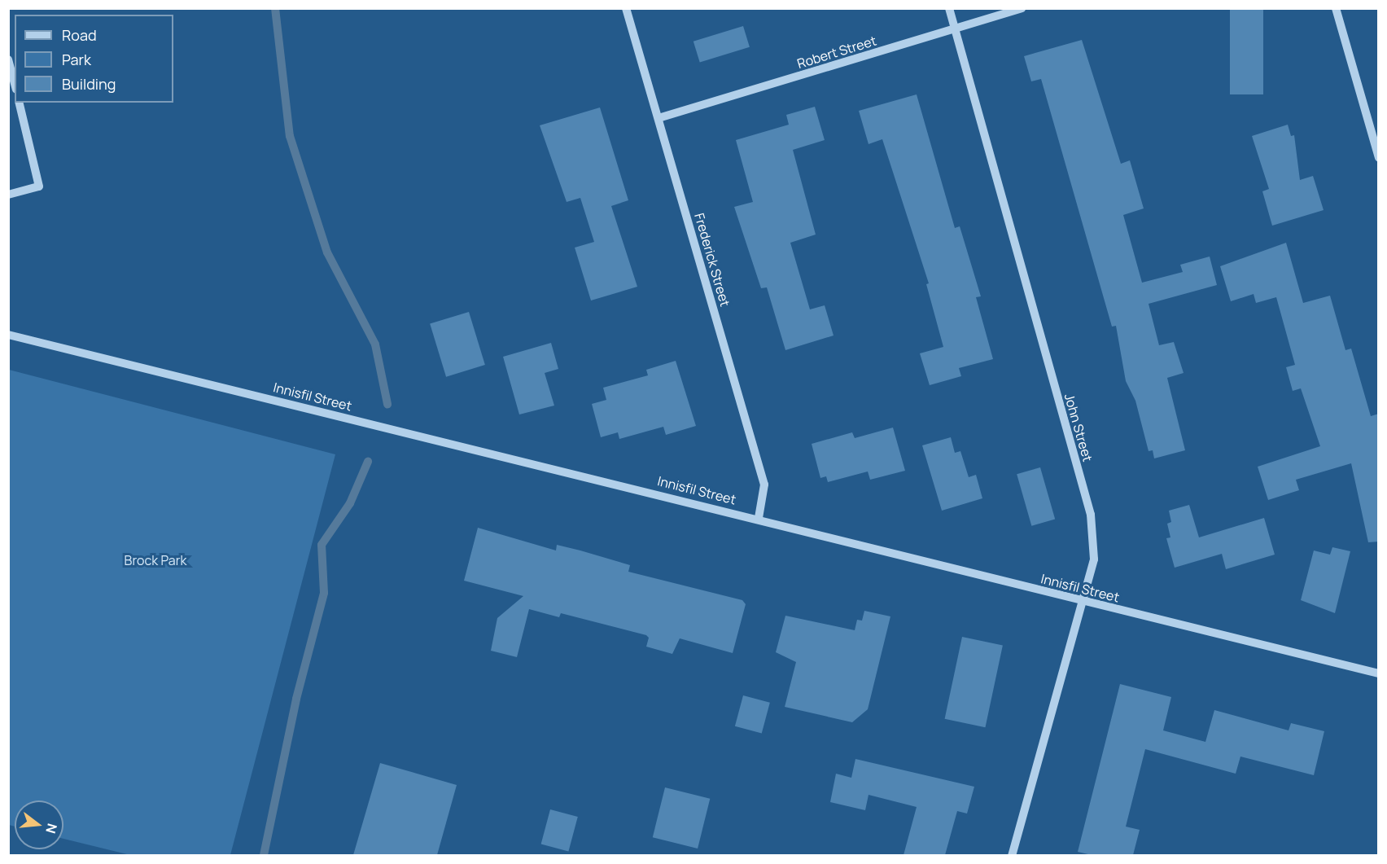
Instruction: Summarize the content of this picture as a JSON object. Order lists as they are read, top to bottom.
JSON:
{
  "streets": {
    "street": [
      "Robert Street",
      "Frederick Street",
      "Innisfil Street",
      "John Street"
    ]
  },
  "crossings": [
    ["Robert Street", "Frederick Street"],
    ["Robert Street", "John Street"],
    ["Frederick Street", "Innisfil Street"],
    ["Innisfil Street", "John Street"]
  ],
  "parks": ["Brock Park"],
  "legend": ["Road", "Park", "Building"],
  "north": "right"
}
